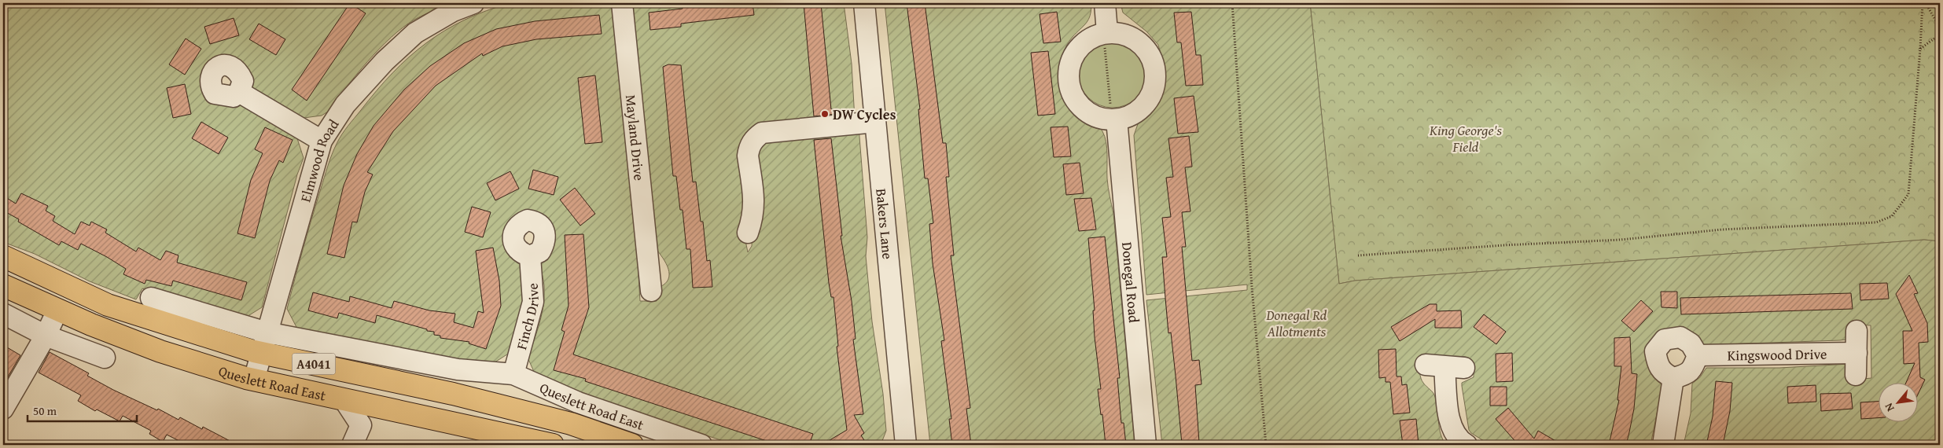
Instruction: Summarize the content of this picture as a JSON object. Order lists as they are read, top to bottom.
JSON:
{
  "streets": {
    "highway": ["A4041", "Queslett Road East"],
    "street": [
      "Mayland Drive",
      "Elmwood Road",
      "Bakers Lane",
      "Donegal Road",
      "Finch Drive",
      "Kingswood Drive"
    ]
  },
  "crossings": [
    ["Elmwood Road", "Queslett Road East"],
    ["Finch Drive", "Queslett Road East"]
  ],
  "parks": ["King George's Field", "Donegal Rd Allotments"],
  "places": ["DW Cycles"],
  "scale_bar": "50 m",
  "north": "bottom left"
}
